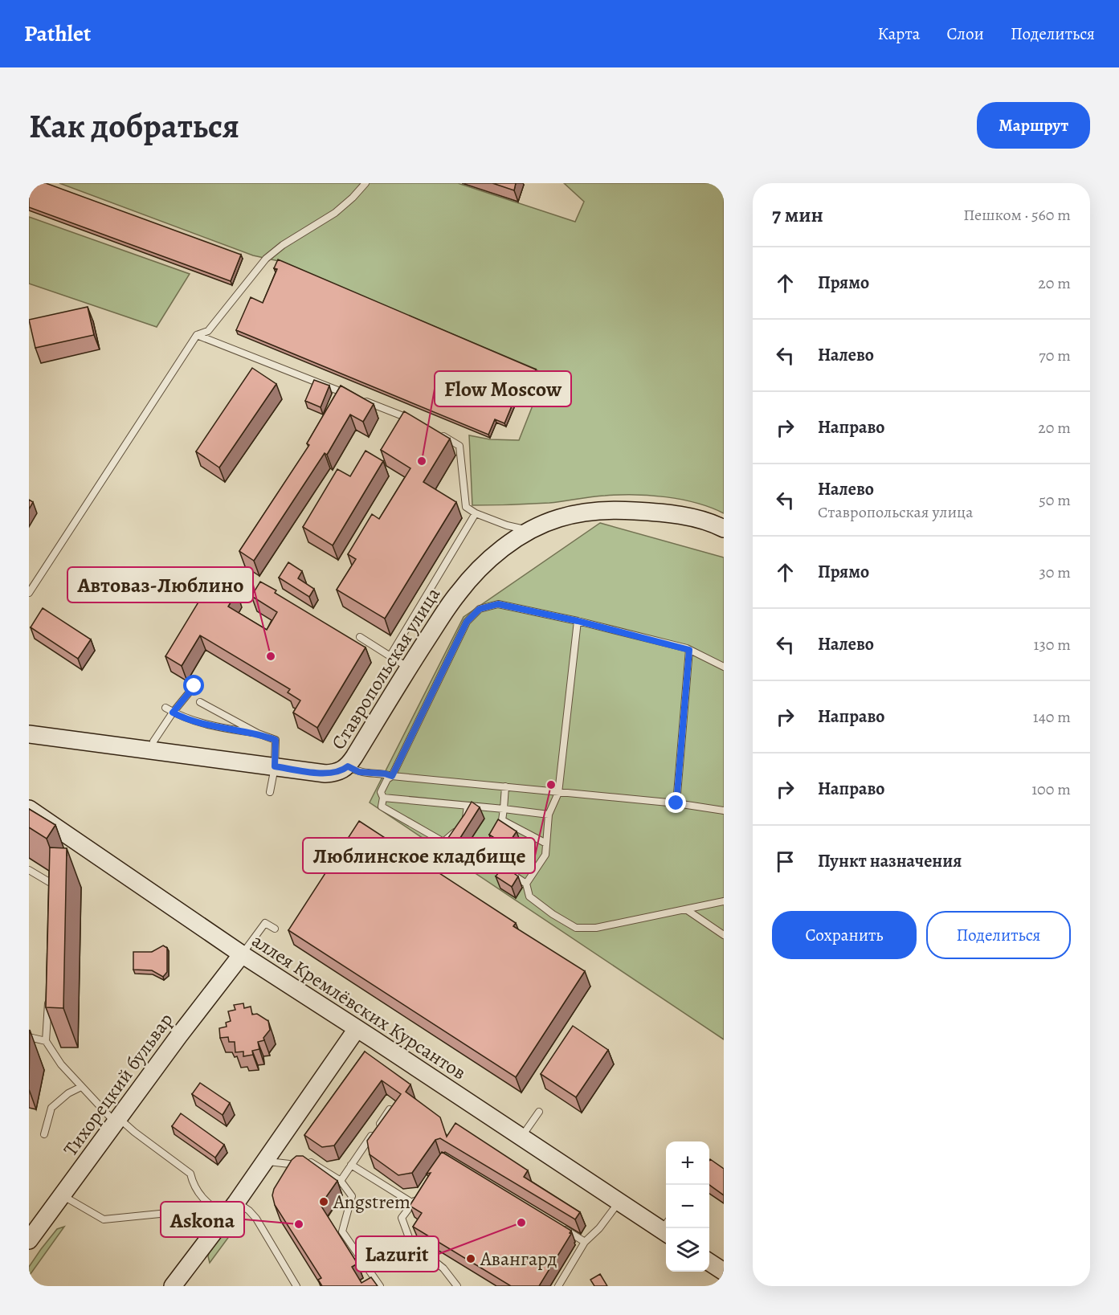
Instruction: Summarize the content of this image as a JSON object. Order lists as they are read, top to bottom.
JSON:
{
  "streets": {
    "street": ["Ставропольская улица", "аллея Кремлёвских Курсантов", "Тихорецкий бульвар"]
  },
  "crossings": [
    ["аллея Кремлёвских Курсантов", "Тихорецкий бульвар"]
  ],
  "places": [
    "Flow Moscow",
    "Автоваз-Люблино",
    "Люблинское кладбище",
    "Angstrem",
    "Lazurit",
    "Askona",
    "Авангард"
  ],
  "page": {
    "header": "Pathlet",
    "nav": ["Карта", "Слои", "Поделиться"],
    "buttons": [
      "Маршрут",
      ["Сохранить", "Поделиться"]
    ],
    "title": "Как добраться",
    "heading": ["7 мин", "Пешком · 560 m"],
    "list": [
      ["Прямо", "20 m"],
      ["Налево", "70 m"],
      ["Направо", "20 m"],
      ["Налево", "Ставропольская улица", "50 m"],
      ["Прямо", "30 m"],
      ["Налево", "130 m"],
      ["Направо", "140 m"],
      ["Направо", "100 m"],
      "Пункт назначения"
    ],
    "map_buttons": ["+", "−"]
  }
}
